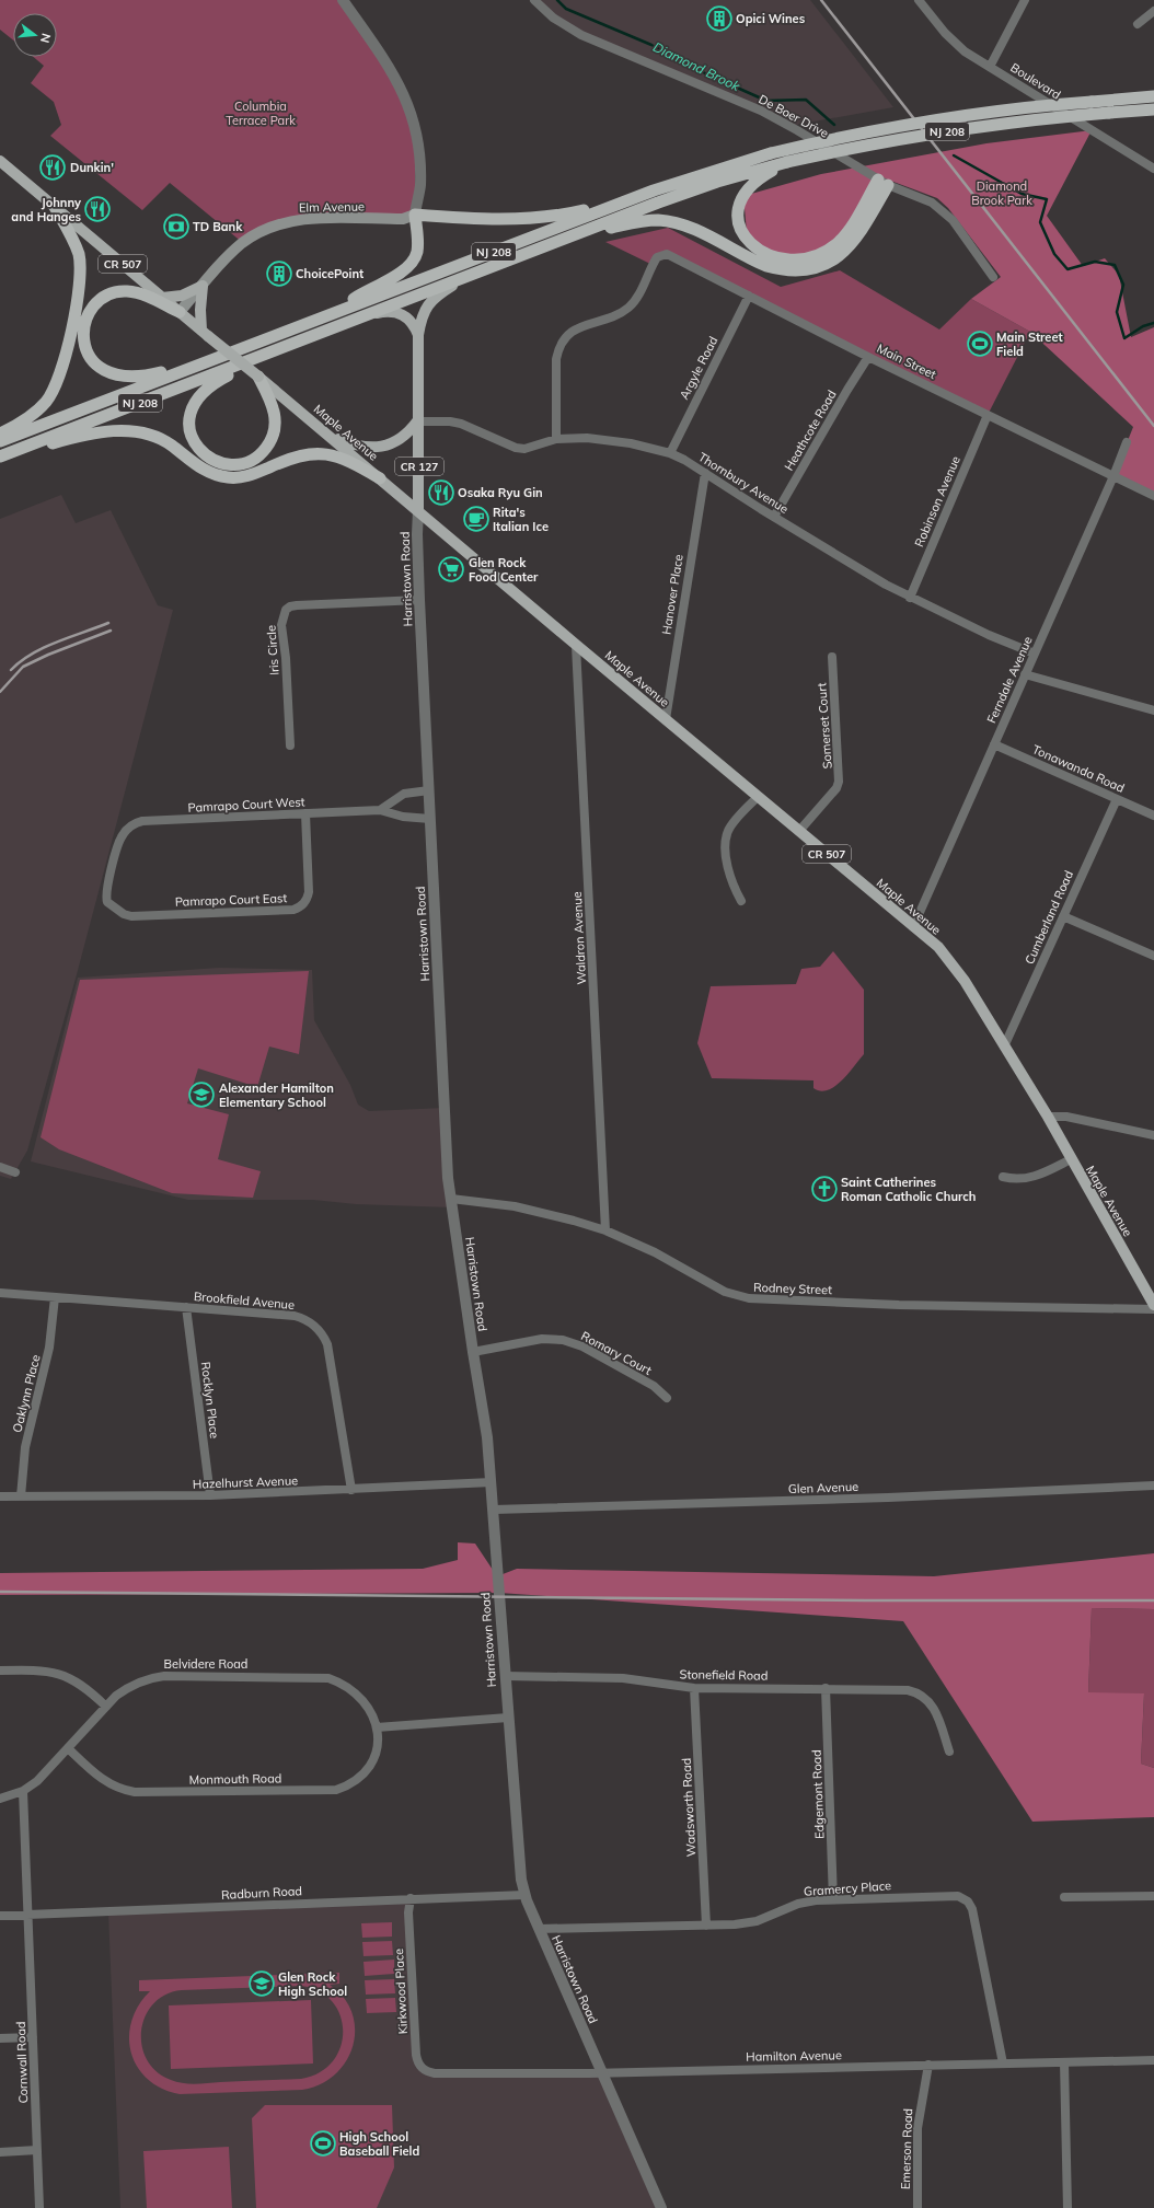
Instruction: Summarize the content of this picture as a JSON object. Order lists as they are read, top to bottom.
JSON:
{
  "streets": {
    "highway": ["NJ 208"],
    "main road": [
      "Elm Avenue",
      "CR 507",
      "Maple Avenue",
      "CR 127",
      "Harristown Road"
    ],
    "street": [
      "Boulevard",
      "De Boer Drive",
      "Main Street",
      "Argyle Road",
      "Heathcote Road",
      "Thornbury Avenue",
      "Robinson Avenue",
      "Hanover Place",
      "Iris Circle",
      "Ferndale Avenue",
      "Somerset Court",
      "Tonawanda Road",
      "Pamrapo Court West",
      "Pamrapo Court East",
      "Cumberland Road",
      "Waldron Avenue",
      "Rodney Street",
      "Brookfield Avenue",
      "Romary Court",
      "Oaklynn Place",
      "Rocklyn Place",
      "Hazelhurst Avenue",
      "Glen Avenue",
      "Belvidere Road",
      "Stonefield Road",
      "Monmouth Road",
      "Edgemont Road",
      "Wadsworth Road",
      "Gramercy Place",
      "Radburn Road",
      "Kirkwood Place",
      "Hamilton Avenue",
      "Cornwall Road",
      "Emerson Road"
    ]
  },
  "crossings": [
    ["NJ 208", "Harristown Road"],
    ["Elm Avenue", "Maple Avenue"],
    ["Main Street", "Argyle Road"],
    ["Main Street", "Heathcote Road"],
    ["Main Street", "Thornbury Avenue"],
    ["Main Street", "Robinson Avenue"],
    ["Main Street", "Ferndale Avenue"],
    ["Argyle Road", "Thornbury Avenue"],
    ["Heathcote Road", "Thornbury Avenue"],
    ["Maple Avenue", "Harristown Road"],
    ["Maple Avenue", "Hanover Place"],
    ["Maple Avenue", "Ferndale Avenue"],
    ["Maple Avenue", "Somerset Court"],
    ["Maple Avenue", "Cumberland Road"],
    ["Maple Avenue", "Waldron Avenue"],
    ["Thornbury Avenue", "Robinson Avenue"],
    ["Thornbury Avenue", "Harristown Road"],
    ["Thornbury Avenue", "Hanover Place"],
    ["Thornbury Avenue", "Ferndale Avenue"],
    ["Harristown Road", "Iris Circle"],
    ["Harristown Road", "Rodney Street"],
    ["Harristown Road", "Romary Court"],
    ["Harristown Road", "Hazelhurst Avenue"],
    ["Harristown Road", "Glen Avenue"],
    ["Harristown Road", "Stonefield Road"],
    ["Harristown Road", "Gramercy Place"],
    ["Harristown Road", "Radburn Road"],
    ["Harristown Road", "Hamilton Avenue"],
    ["Ferndale Avenue", "Tonawanda Road"],
    ["Tonawanda Road", "Cumberland Road"],
    ["Pamrapo Court West", "Pamrapo Court East"],
    ["Waldron Avenue", "Rodney Street"],
    ["Brookfield Avenue", "Oaklynn Place"],
    ["Brookfield Avenue", "Rocklyn Place"],
    ["Brookfield Avenue", "Hazelhurst Avenue"],
    ["Oaklynn Place", "Hazelhurst Avenue"],
    ["Rocklyn Place", "Hazelhurst Avenue"],
    ["Belvidere Road", "Monmouth Road"],
    ["Stonefield Road", "Edgemont Road"],
    ["Stonefield Road", "Wadsworth Road"],
    ["Edgemont Road", "Gramercy Place"],
    ["Wadsworth Road", "Gramercy Place"],
    ["Gramercy Place", "Hamilton Avenue"],
    ["Radburn Road", "Kirkwood Place"],
    ["Radburn Road", "Cornwall Road"],
    ["Kirkwood Place", "Hamilton Avenue"],
    ["Hamilton Avenue", "Emerson Road"]
  ],
  "water": ["Diamond Brook"],
  "parks": ["Columbia Terrace Park", "Diamond Brook Park"],
  "places": {
    "building": ["Opici Wines", "ChoicePoint"],
    "restaurant": ["Dunkin'", "Johnny and Hanges", "Osaka Ryu Gin"],
    "bank": ["TD Bank"],
    "sports": ["Main Street Field", "High School Baseball Field"],
    "cafe": ["Rita's Italian Ice"],
    "supermarket": ["Glen Rock Food Center"],
    "school or university": ["Alexander Hamilton Elementary School", "Glen Rock High School"],
    "church": ["Saint Catherines Roman Catholic Church"]
  },
  "north": "right"
}
